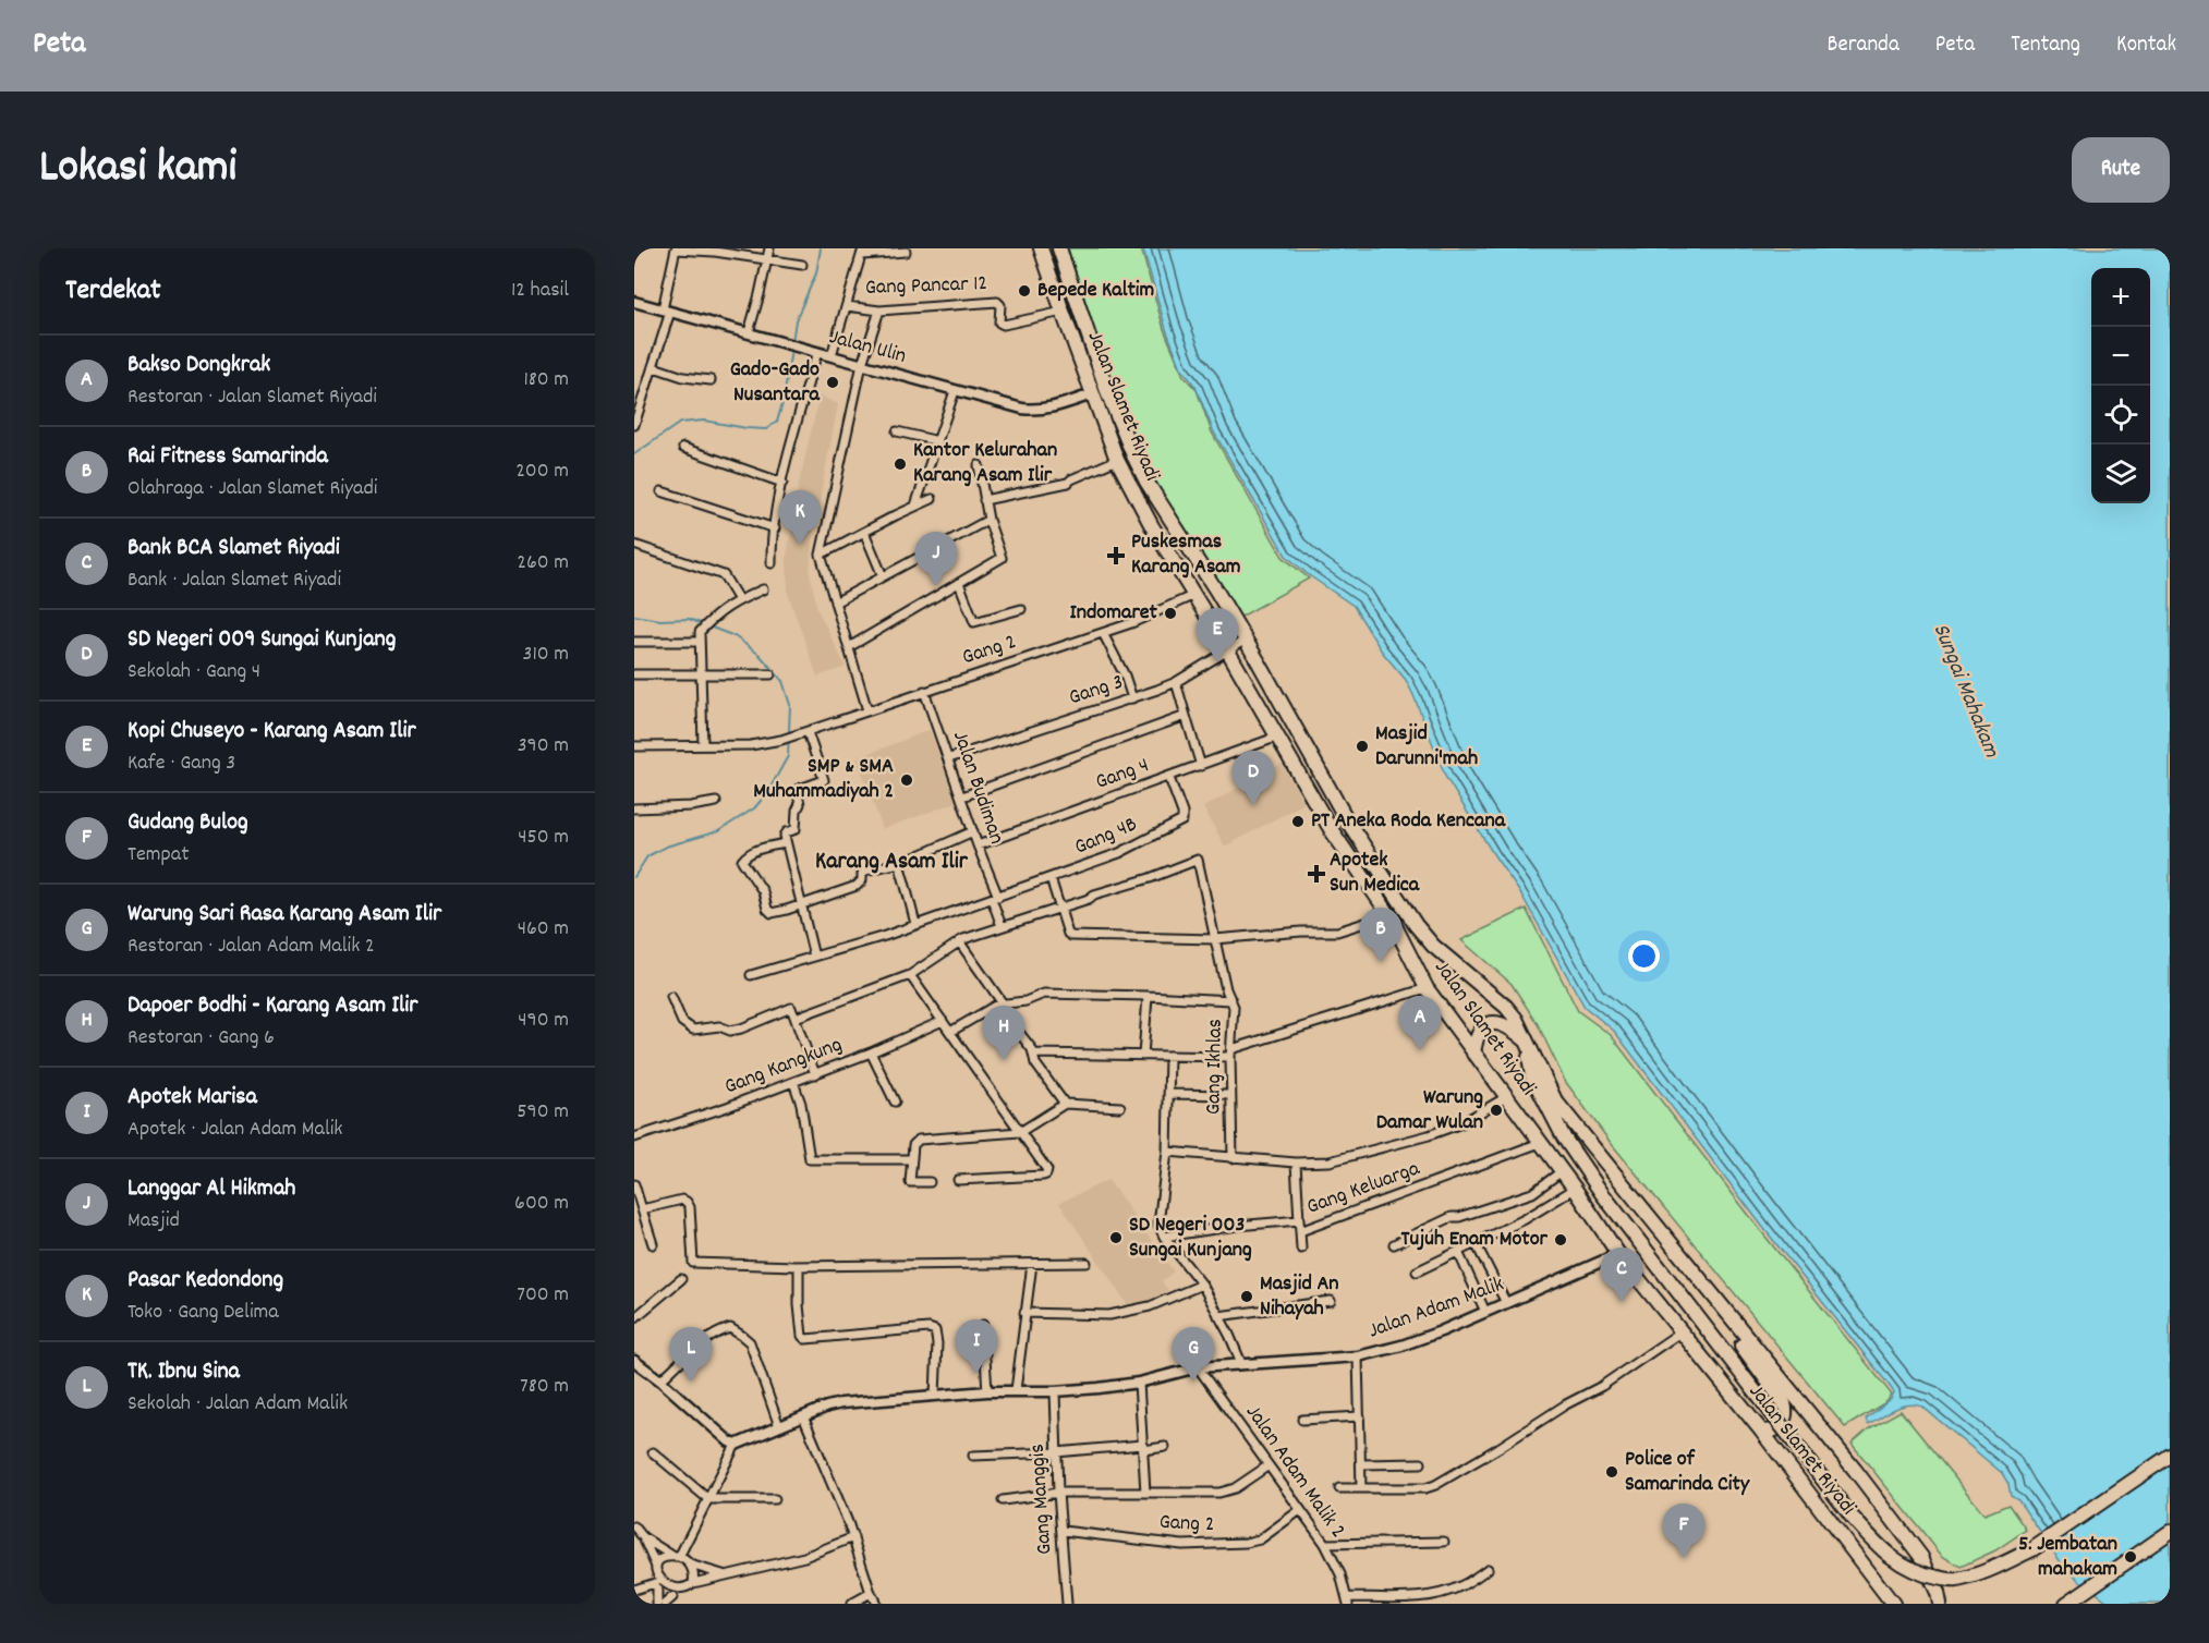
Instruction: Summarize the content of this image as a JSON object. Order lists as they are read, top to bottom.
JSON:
{
  "streets": {
    "highway": ["Jalan Slamet Riyadi"],
    "street": [
      "Gang Pancar 12",
      "Jalan Ulin",
      "Gang 2",
      "Gang 3",
      "Gang 4",
      "Jalan Budiman",
      "Gang 4B",
      "Gang Kangkung",
      "Gang Ikhlas",
      "Gang Keluarga",
      "Jalan Adam Malik",
      "Jalan Adam Malik 2",
      "Gang Manggis"
    ]
  },
  "crossings": [
    ["Gang Pancar 12", "Jalan Slamet Riyadi"],
    ["Jalan Ulin", "Jalan Slamet Riyadi"],
    ["Jalan Slamet Riyadi", "Gang 2"],
    ["Jalan Slamet Riyadi", "Gang 3"],
    ["Jalan Slamet Riyadi", "Gang 4"],
    ["Jalan Slamet Riyadi", "Gang Keluarga"],
    ["Jalan Slamet Riyadi", "Jalan Adam Malik"],
    ["Gang 2", "Jalan Budiman"],
    ["Gang 2", "Jalan Adam Malik 2"],
    ["Gang 2", "Gang Manggis"],
    ["Gang 3", "Jalan Budiman"],
    ["Gang 4", "Jalan Budiman"],
    ["Gang 4", "Gang 4B"],
    ["Jalan Budiman", "Gang 4B"],
    ["Jalan Adam Malik", "Jalan Adam Malik 2"],
    ["Jalan Adam Malik", "Gang Manggis"]
  ],
  "districts": ["Karang Asam Ilir"],
  "water": ["Sungai Mahakam"],
  "places": {
    "other": [
      "Bepede Kaltim",
      "Gado-Gado Nusantara",
      "Kantor Kelurahan Karang Asam Ilir",
      "Indomaret",
      "Masjid Darunni'mah",
      "SMP & SMA Muhammadiyah 2",
      "PT Aneka Roda Kencana",
      "Warung Damar Wulan",
      "SD Negeri 003 Sungai Kunjang",
      "Tujuh Enam Motor",
      "Masjid An Nihayah",
      "Police of Samarinda City",
      "5. Jembatan mahakam"
    ],
    "health": ["Puskesmas Karang Asam", "Apotek Sun Medica"]
  },
  "page": {
    "header": "Peta",
    "nav": [
      "Beranda",
      "Peta",
      "Tentang",
      "Kontak"
    ],
    "title": "Lokasi kami",
    "buttons": "Rute",
    "heading": ["Terdekat", "12 hasil"],
    "map_buttons": ["+", "−"],
    "list": [
      {
        "mark": "A",
        "name": "Bakso Dongkrak",
        "note": "Restoran · Jalan Slamet Riyadi",
        "value": "180 m"
      },
      {
        "mark": "B",
        "name": "Rai Fitness Samarinda",
        "note": "Olahraga · Jalan Slamet Riyadi",
        "value": "200 m"
      },
      {
        "mark": "C",
        "name": "Bank BCA Slamet Riyadi",
        "note": "Bank · Jalan Slamet Riyadi",
        "value": "260 m"
      },
      {
        "mark": "D",
        "name": "SD Negeri 009 Sungai Kunjang",
        "note": "Sekolah · Gang 4",
        "value": "310 m"
      },
      {
        "mark": "E",
        "name": "Kopi Chuseyo - Karang Asam Ilir",
        "note": "Kafe · Gang 3",
        "value": "390 m"
      },
      {
        "mark": "F",
        "name": "Gudang Bulog",
        "note": "Tempat",
        "value": "450 m"
      },
      {
        "mark": "G",
        "name": "Warung Sari Rasa Karang Asam Ilir",
        "note": "Restoran · Jalan Adam Malik 2",
        "value": "460 m"
      },
      {
        "mark": "H",
        "name": "Dapoer Bodhi - Karang Asam Ilir",
        "note": "Restoran · Gang 6",
        "value": "490 m"
      },
      {
        "mark": "I",
        "name": "Apotek Marisa",
        "note": "Apotek · Jalan Adam Malik",
        "value": "590 m"
      },
      {
        "mark": "J",
        "name": "Langgar Al Hikmah",
        "note": "Masjid",
        "value": "600 m"
      },
      {
        "mark": "K",
        "name": "Pasar Kedondong",
        "note": "Toko · Gang Delima",
        "value": "700 m"
      },
      {
        "mark": "L",
        "name": "TK. Ibnu Sina",
        "note": "Sekolah · Jalan Adam Malik",
        "value": "780 m"
      }
    ],
    "pins": [
      "K",
      "J",
      "E",
      "D",
      "B",
      "A",
      "H",
      "C",
      "I",
      "G",
      "L",
      "F"
    ]
  }
}
